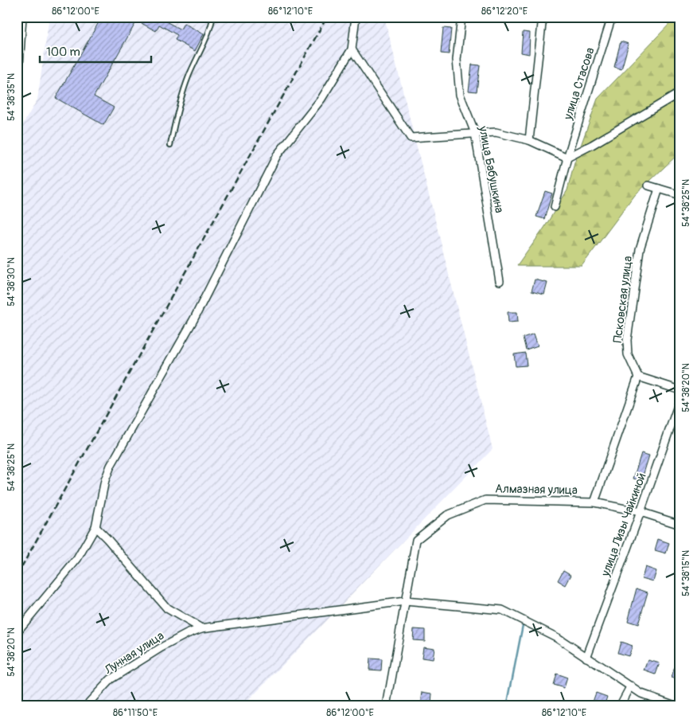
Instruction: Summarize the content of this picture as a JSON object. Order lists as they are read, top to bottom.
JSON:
{
  "streets": {
    "street": [
      "улица Стасова",
      "улица Бабушкина",
      "Псковская улица",
      "Алмазная улица",
      "улица Лизы Чайкиной",
      "Лунная улица"
    ]
  },
  "crossings": [
    ["Алмазная улица", "улица Лизы Чайкиной"],
    ["Алмазная улица", "Лунная улица"],
    ["улица Лизы Чайкиной", "Лунная улица"]
  ],
  "scale_bar": "100 m",
  "coordinates": [
    "86°12'00\"E",
    "86°12'10\"E",
    "86°12'20\"E",
    "54°38'35\"N",
    "54°38'25\"N",
    "54°38'30\"N",
    "54°38'20\"N",
    "54°38'15\"N",
    "86°11'50\"E"
  ]
}
